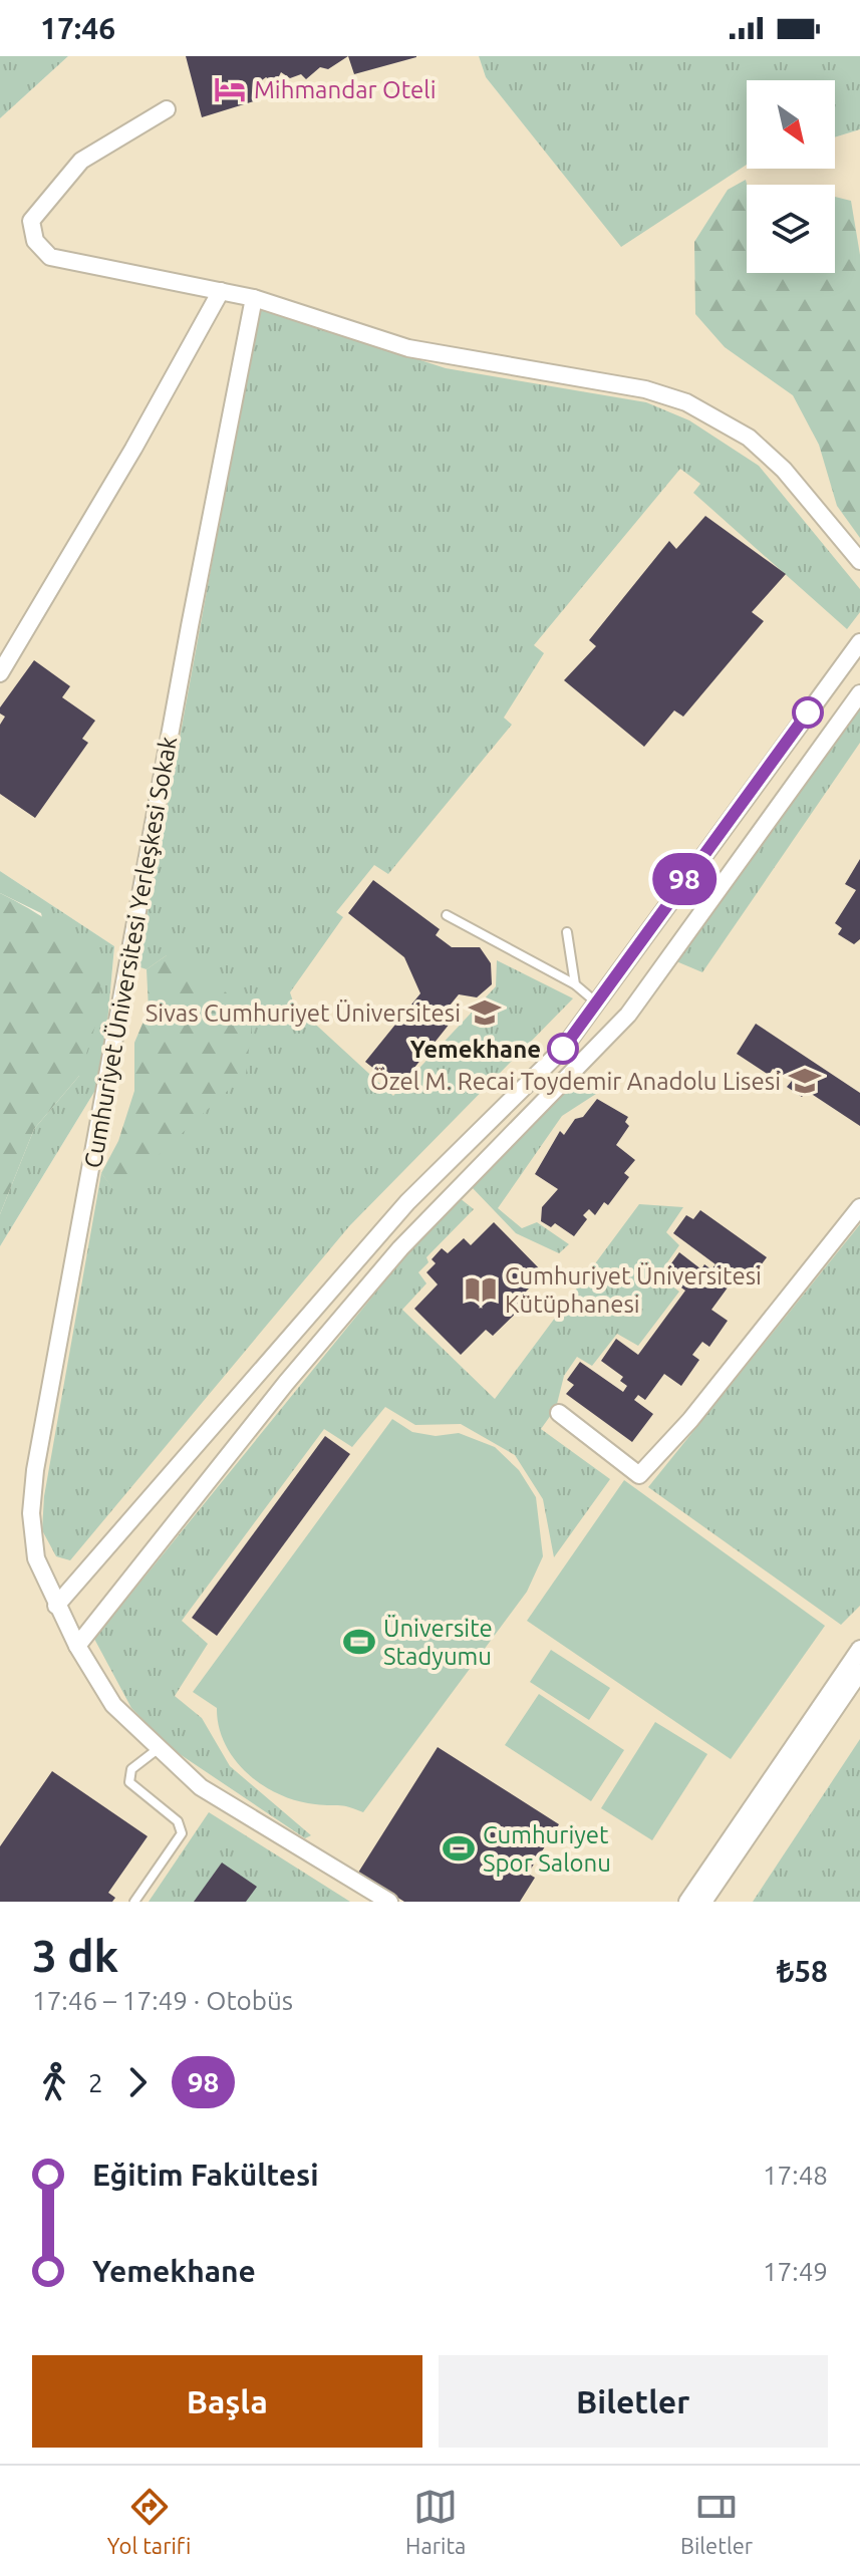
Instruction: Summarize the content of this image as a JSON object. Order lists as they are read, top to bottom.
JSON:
{
  "streets": {
    "street": ["Cumhuriyet Üniversitesi Yerleşkesi Sokak"]
  },
  "places": {
    "hotel": ["Mihmandar Oteli"],
    "school or university": ["Sivas Cumhuriyet Üniversitesi", "Özel M. Recai Toydemir Anadolu Lisesi"],
    "other": ["Yemekhane"],
    "library": ["Cumhuriyet Üniversitesi Kütüphanesi"],
    "sports": ["Üniversite Stadyumu", "Cumhuriyet Spor Salonu"]
  },
  "lines": ["bus line 98"],
  "north": "bottom right",
  "page": {
    "status": "17:46",
    "on_map": "98",
    "heading": ["3 dk", "17:46 – 17:49 · Otobüs", "₺58"],
    "legs": ["2", "98"],
    "list": [
      {
        "name": "Eğitim Fakültesi",
        "value": "17:48"
      },
      {
        "name": "Yemekhane",
        "value": "17:49"
      }
    ],
    "buttons": ["Başla", "Biletler"],
    "tabs": ["Yol tarifi", "Harita", "Biletler"]
  }
}
